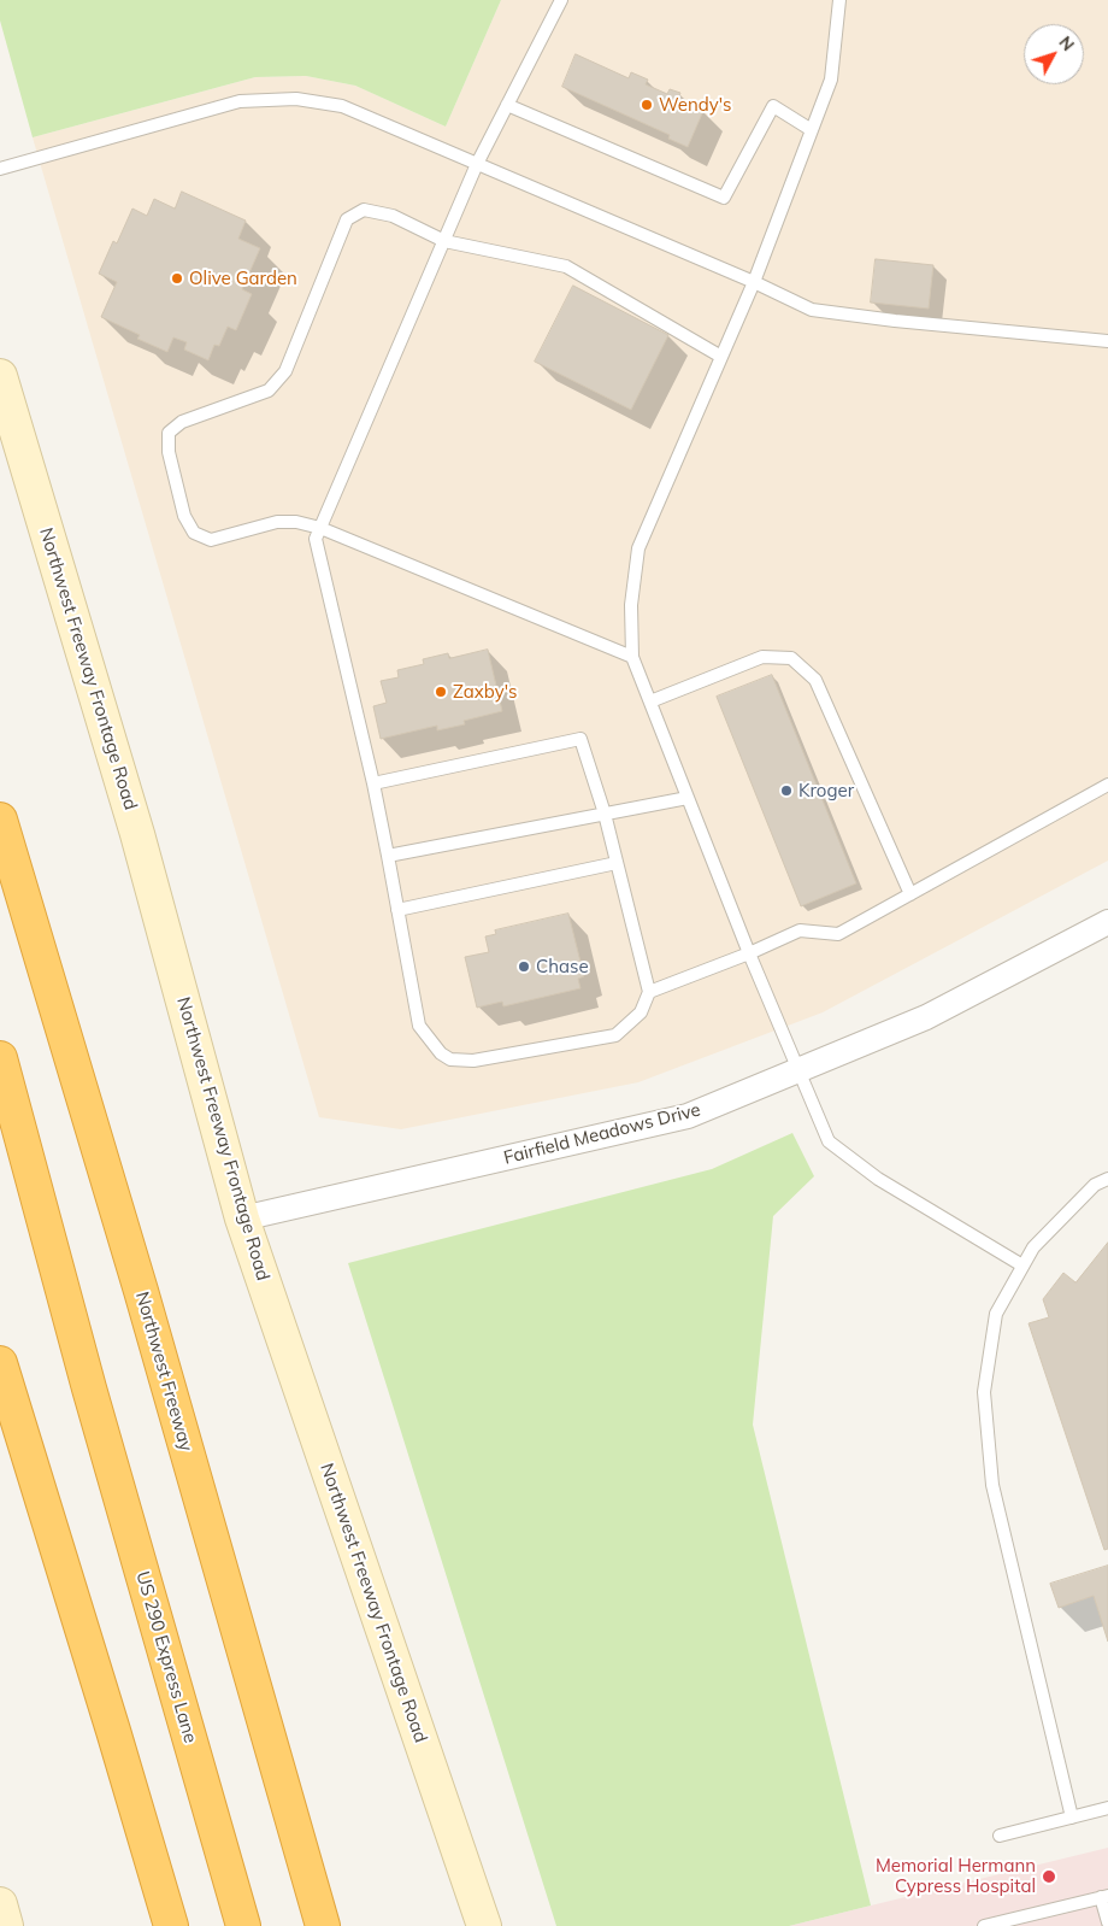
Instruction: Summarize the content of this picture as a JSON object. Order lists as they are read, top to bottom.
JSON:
{
  "streets": {
    "highway": ["Northwest Freeway", "US 290 Express Lane"],
    "main road": ["Northwest Freeway Frontage Road"],
    "street": ["Fairfield Meadows Drive"]
  },
  "crossings": [
    ["Northwest Freeway Frontage Road", "Fairfield Meadows Drive"]
  ],
  "places": [
    "Wendy's",
    "Olive Garden",
    "Zaxby's",
    "Kroger",
    "Chase",
    "Memorial Hermann Cypress Hospital"
  ],
  "north": "top right"
}
